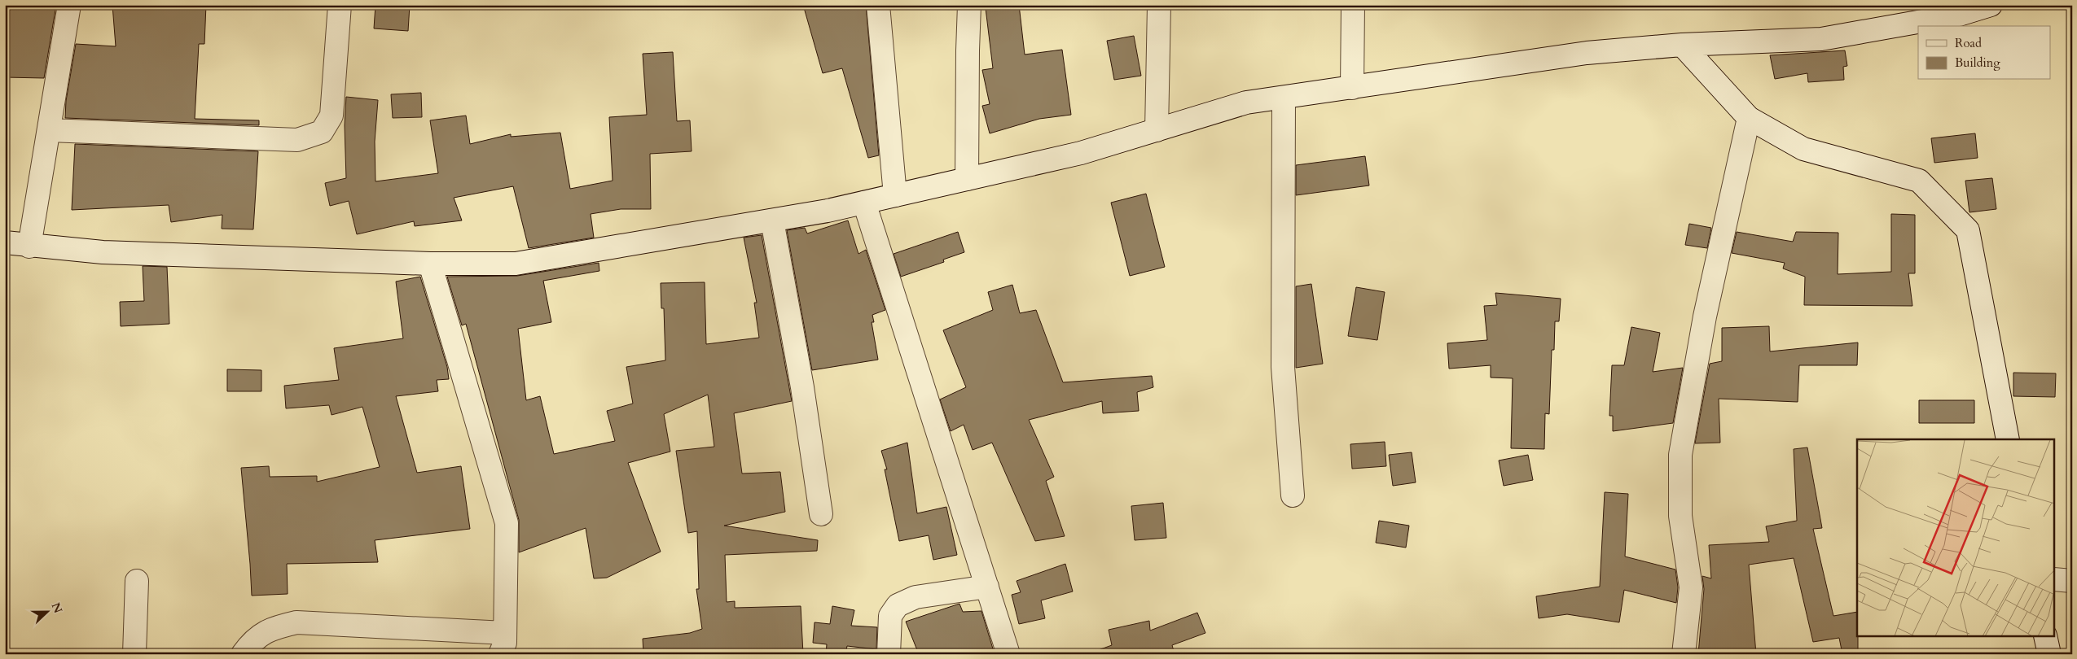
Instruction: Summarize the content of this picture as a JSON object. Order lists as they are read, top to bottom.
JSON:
{
  "legend": ["Road", "Building"],
  "north": "right"
}
